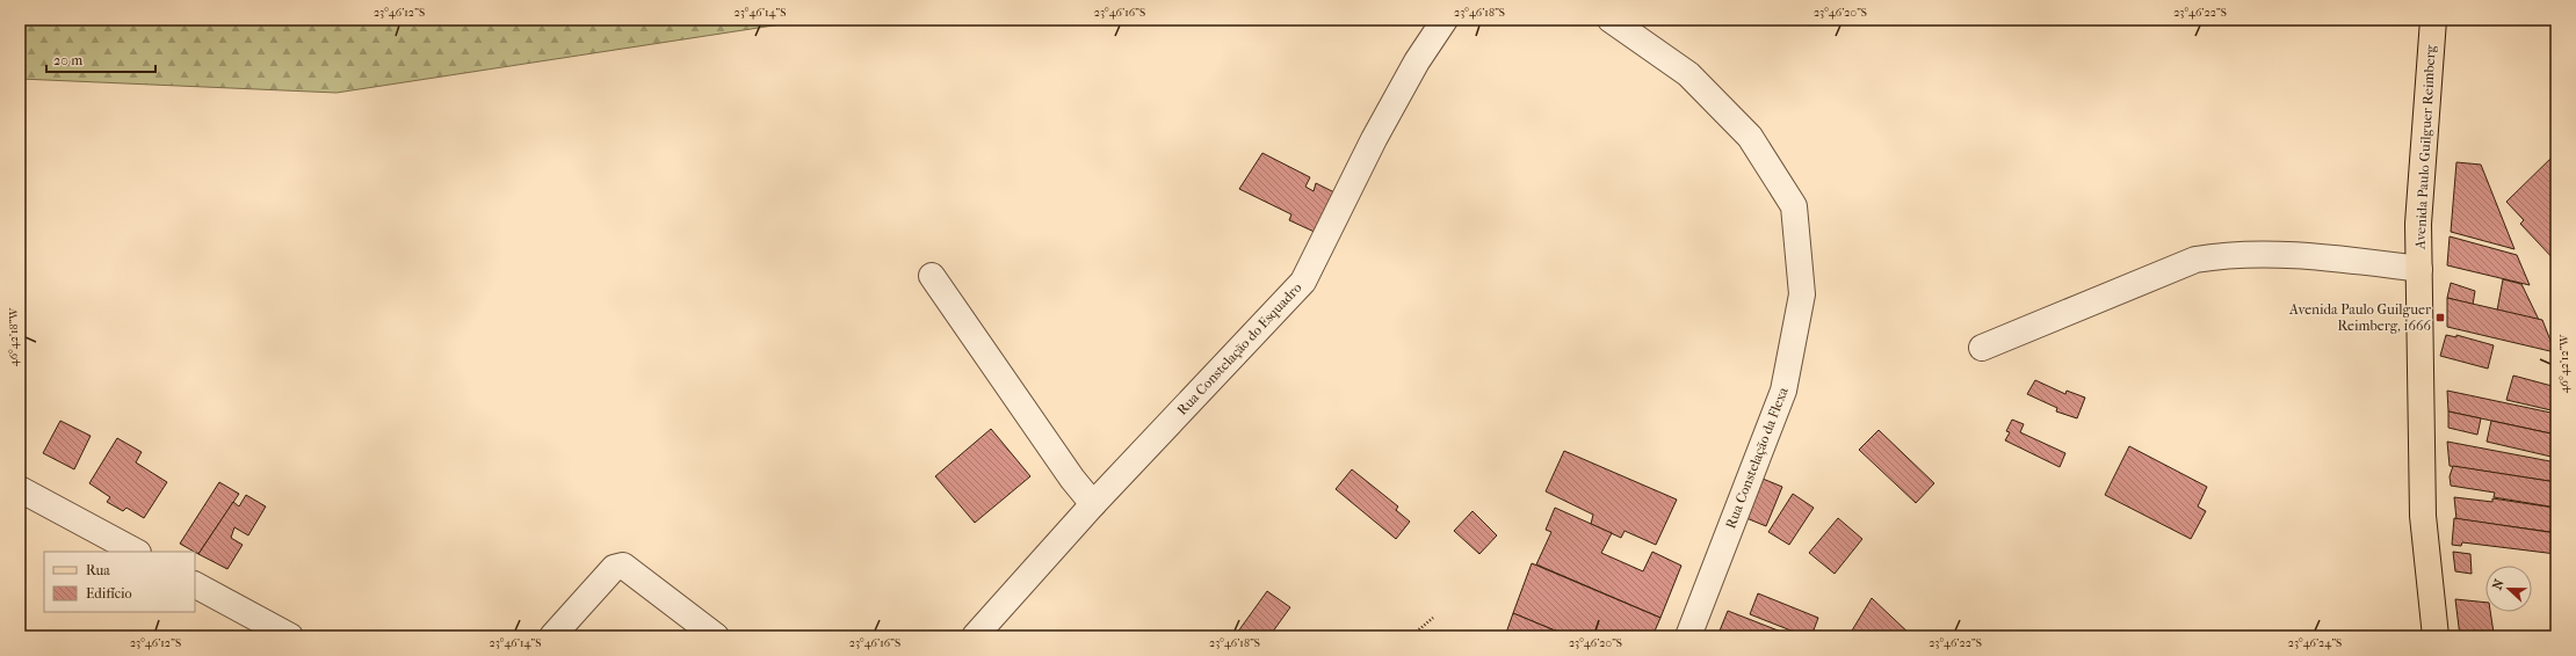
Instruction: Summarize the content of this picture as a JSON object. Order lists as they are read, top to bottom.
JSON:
{
  "streets": {
    "main road": ["Avenida Paulo Guilguer Reimberg"],
    "street": ["Rua Constelação do Esquadro", "Rua Constelação da Flexa"]
  },
  "places": {
    "transit": ["Avenida Paulo Guilguer Reimberg, 1666"]
  },
  "legend": ["Rua", "Edifício"],
  "scale_bar": "20 m",
  "north": "left",
  "coordinates": [
    "23°46'12\"S",
    "23°46'14\"S",
    "23°46'16\"S",
    "23°46'18\"S",
    "23°46'20\"S",
    "23°46'22\"S",
    "46°42'18\"W",
    "46°42'12\"W",
    "23°46'24\"S"
  ]
}
